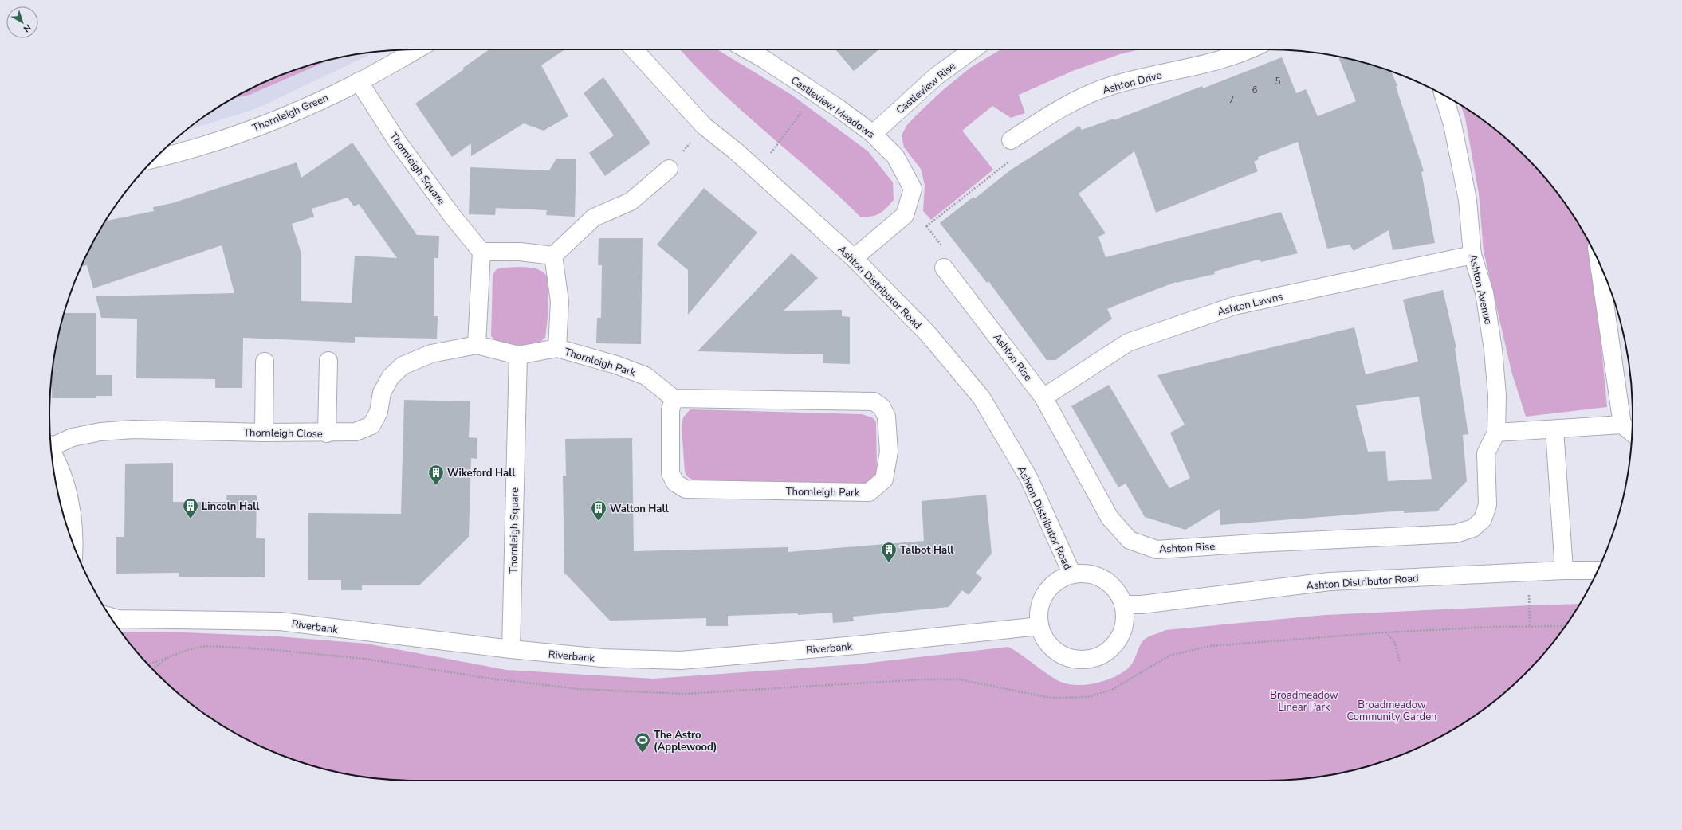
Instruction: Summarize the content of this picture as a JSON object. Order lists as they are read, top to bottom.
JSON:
{
  "streets": {
    "street": [
      "Ashton Drive",
      "Castleview Rise",
      "Castleview Meadows",
      "Thornleigh Green",
      "Thornleigh Square",
      "Ashton Distributor Road",
      "Ashton Avenue",
      "Ashton Lawns",
      "Ashton Rise",
      "Thornleigh Park",
      "Thornleigh Close",
      "Riverbank"
    ]
  },
  "crossings": [
    ["Castleview Rise", "Castleview Meadows"],
    ["Thornleigh Green", "Thornleigh Square"],
    ["Thornleigh Square", "Riverbank"],
    ["Ashton Distributor Road", "Riverbank"],
    ["Ashton Avenue", "Ashton Lawns"],
    ["Ashton Avenue", "Ashton Rise"],
    ["Ashton Lawns", "Ashton Rise"]
  ],
  "parks": ["Broadmeadow Linear Park", "Broadmeadow Community Garden"],
  "places": {
    "building": [
      "Wikeford Hall",
      "Lincoln Hall",
      "Walton Hall",
      "Talbot Hall"
    ],
    "sports": ["The Astro (Applewood)"]
  },
  "house_numbers": ["5", "6", "7"],
  "north": "bottom right"
}
